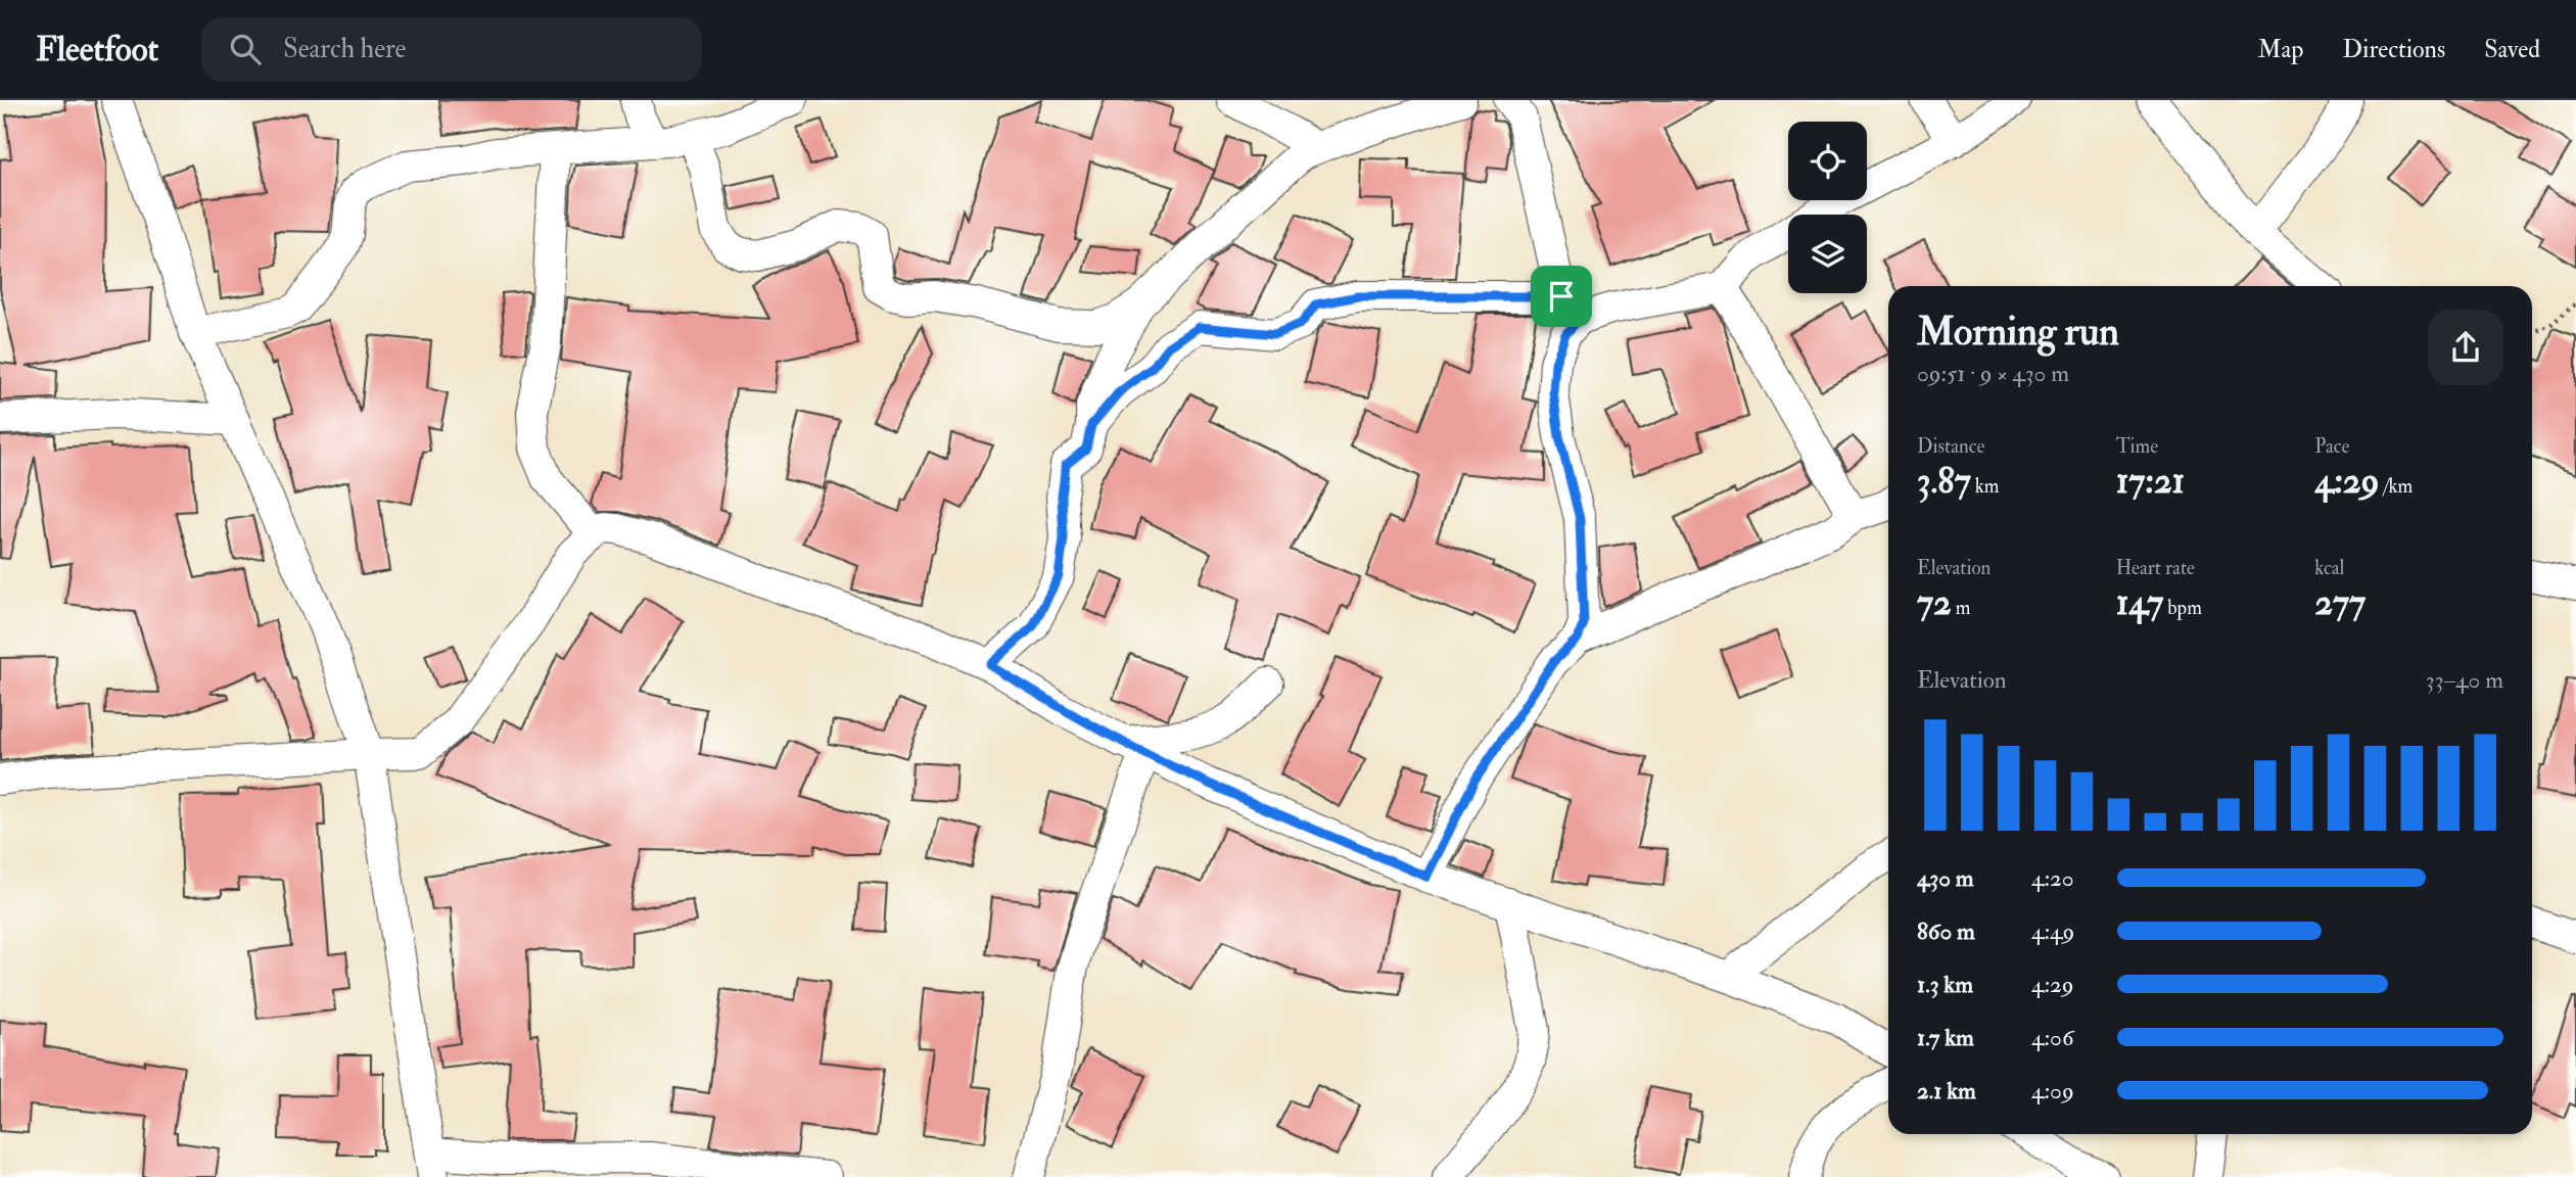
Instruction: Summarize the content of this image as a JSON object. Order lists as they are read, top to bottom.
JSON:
{
  "page": {
    "header": "Fleetfoot",
    "search": "Search here",
    "nav": ["Map", "Directions", "Saved"],
    "heading": ["Morning run", "09:51 · 9 × 430 m"],
    "stats": [
      ["Distance", "3.87 km"],
      ["Time", "17:21"],
      ["Pace", "4:29 /km"],
      ["Elevation", "72 m"],
      ["Heart rate", "147 bpm"],
      ["kcal", "277"]
    ],
    "chart": ["Elevation", "33–40 m"],
    "list": [
      {
        "name": "430 m",
        "note": "4:20"
      },
      {
        "name": "860 m",
        "note": "4:49"
      },
      {
        "name": "1.3 km",
        "note": "4:29"
      },
      {
        "name": "1.7 km",
        "note": "4:06"
      },
      {
        "name": "2.1 km",
        "note": "4:09"
      }
    ]
  }
}
